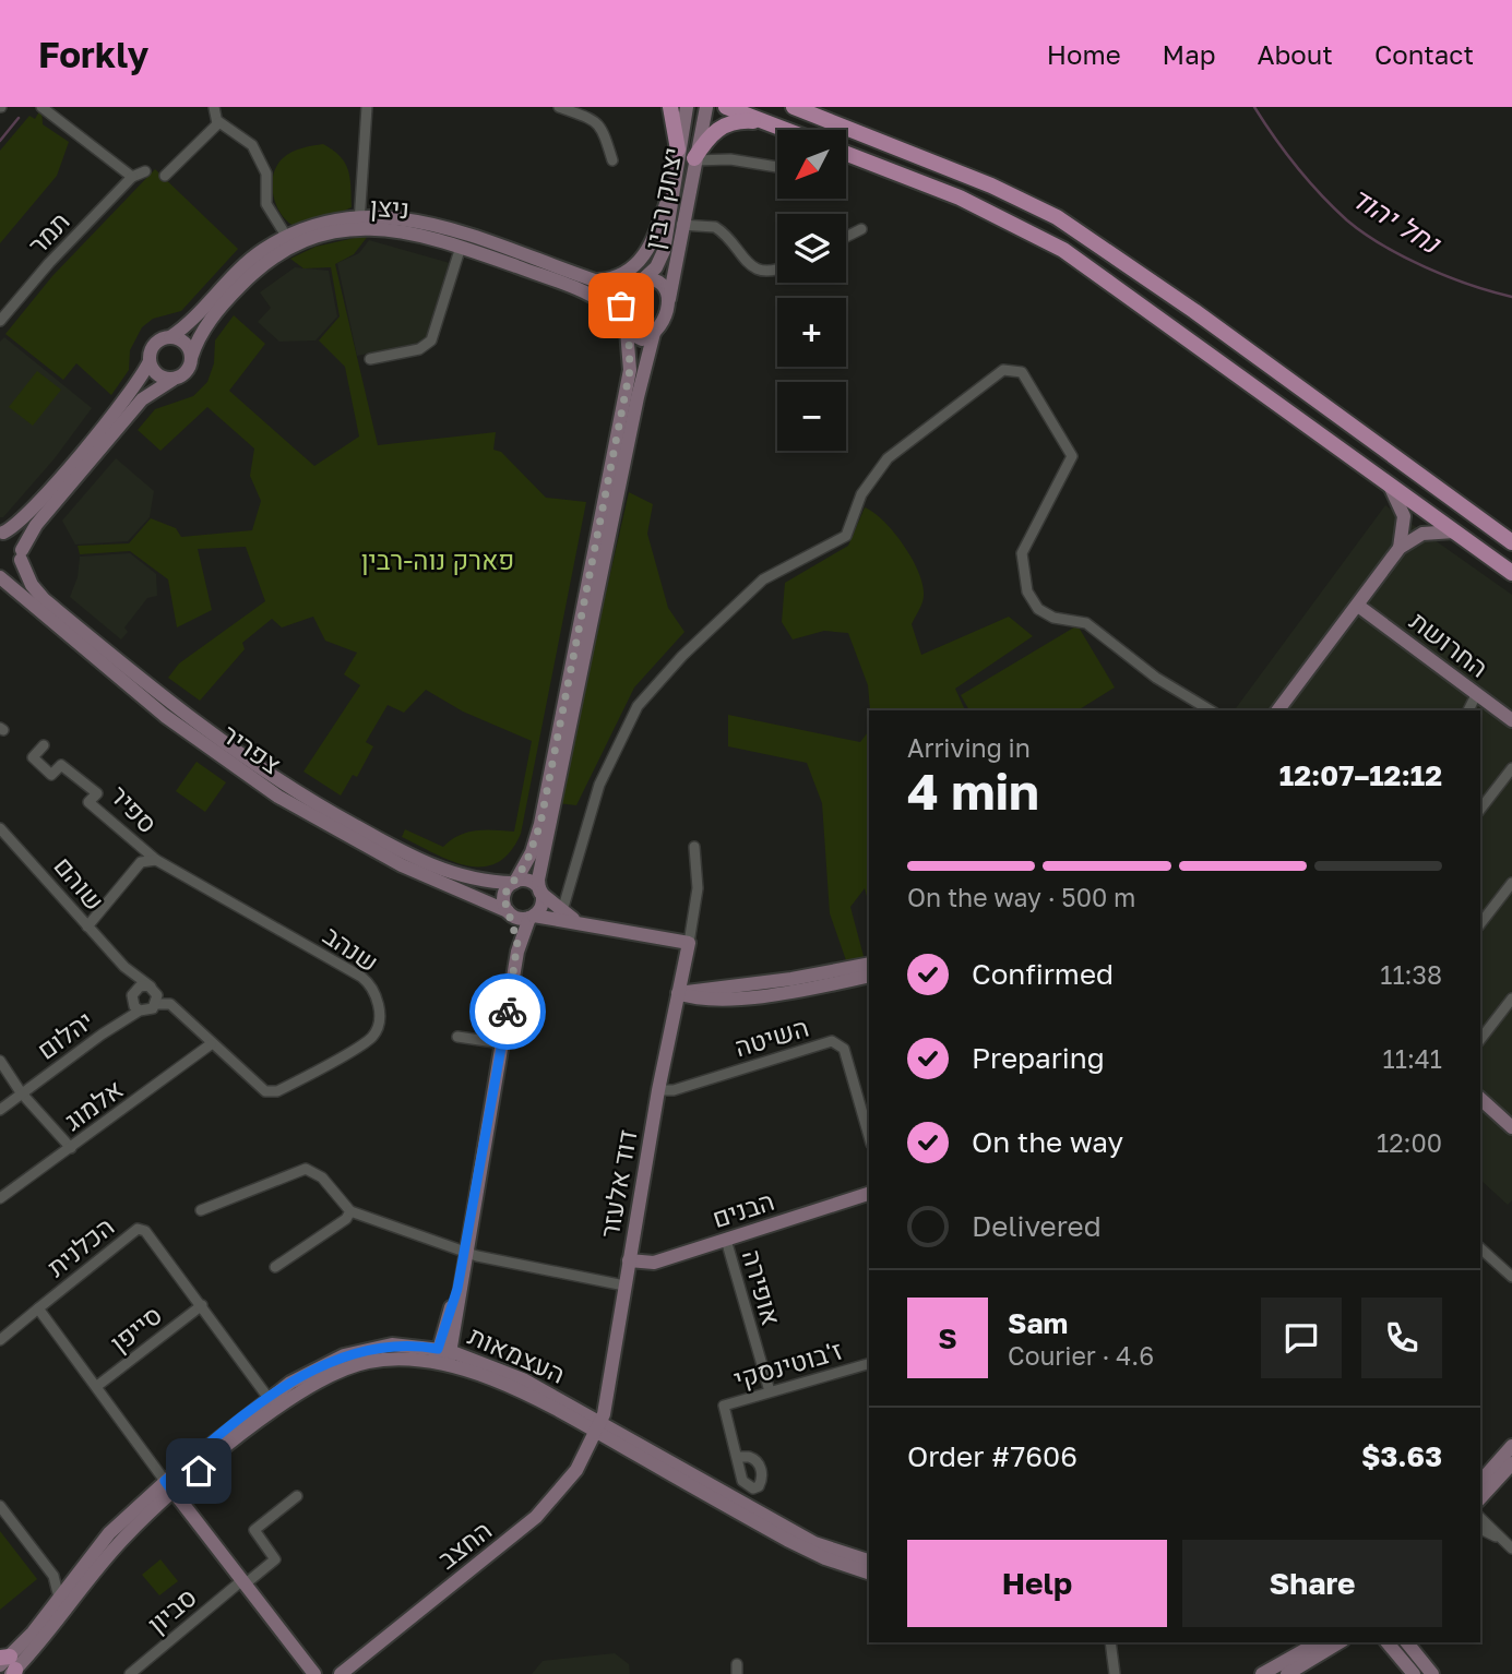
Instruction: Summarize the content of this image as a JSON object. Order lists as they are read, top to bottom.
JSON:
{
  "streets": {
    "street": [
      "יצחק רבין",
      "ניצן",
      "תמר",
      "החרושת",
      "צפריר",
      "ספיר",
      "שוהם",
      "שנהב",
      "יהלום",
      "השיטה",
      "אלמוג",
      "דוד אלעזר",
      "הבנים",
      "הכלנית",
      "אופירה",
      "סייפן",
      "העצמאות",
      "ז'בוטינסקי",
      "החצב",
      "סביון"
    ]
  },
  "crossings": [
    ["יצחק רבין", "ניצן"],
    ["ספיר", "שנהב"],
    ["שוהם", "שנהב"],
    ["שוהם", "יהלום"],
    ["שנהב", "יהלום"],
    ["שנהב", "אלמוג"],
    ["השיטה", "דוד אלעזר"],
    ["דוד אלעזר", "הבנים"],
    ["דוד אלעזר", "העצמאות"],
    ["דוד אלעזר", "החצב"],
    ["הבנים", "אופירה"],
    ["הכלנית", "סייפן"],
    ["הכלנית", "העצמאות"],
    ["אופירה", "ז'בוטינסקי"],
    ["העצמאות", "החצב"]
  ],
  "water": ["נחל יהוד"],
  "parks": ["פארק נוה-רבין"],
  "north": "bottom left",
  "page": {
    "header": "Forkly",
    "nav": [
      "Home",
      "Map",
      "About",
      "Contact"
    ],
    "map_buttons": ["+", "−"],
    "heading": ["4 min", "Arriving in", "12:07–12:12"],
    "panel": [
      "Sam",
      "Courier · 4.6",
      "Order #7606",
      "$3.63"
    ],
    "bar": "On the way · 500 m",
    "list": [
      ["Confirmed", "11:38"],
      ["Preparing", "11:41"],
      ["On the way", "12:00"],
      "Delivered"
    ],
    "round": "S",
    "buttons": ["Help", "Share"]
  }
}
